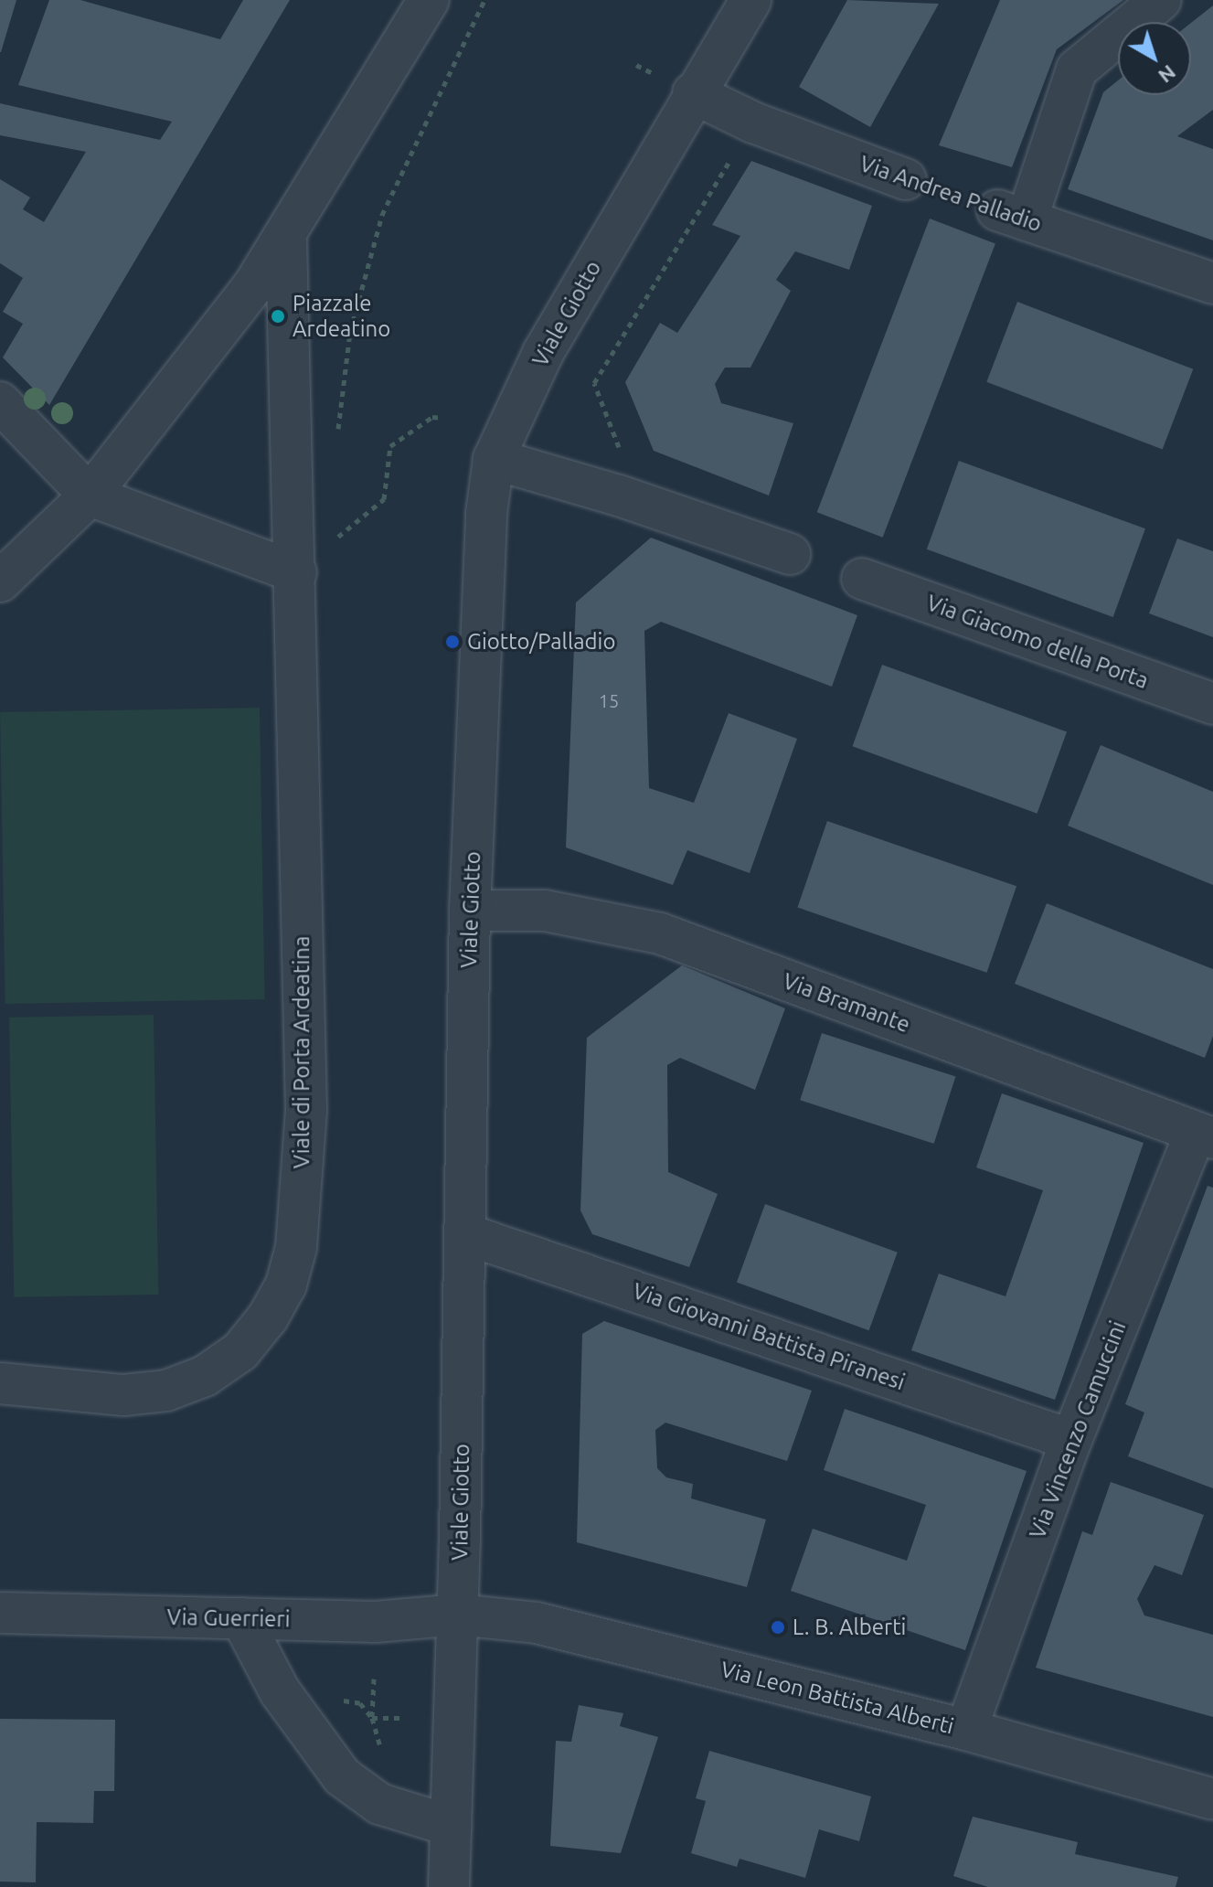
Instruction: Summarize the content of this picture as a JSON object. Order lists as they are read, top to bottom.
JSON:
{
  "streets": {
    "street": [
      "Via Andrea Palladio",
      "Viale Giotto",
      "Via Giacomo della Porta",
      "Via Bramante",
      "Viale di Porta Ardeatina",
      "Via Giovanni Battista Piranesi",
      "Via Vincenzo Camuccini",
      "Via Guerrieri",
      "Via Leon Battista Alberti"
    ]
  },
  "crossings": [
    ["Via Andrea Palladio", "Viale Giotto"],
    ["Viale Giotto", "Via Bramante"],
    ["Viale Giotto", "Via Giovanni Battista Piranesi"],
    ["Viale Giotto", "Via Guerrieri"],
    ["Viale Giotto", "Via Leon Battista Alberti"],
    ["Via Bramante", "Via Vincenzo Camuccini"],
    ["Via Giovanni Battista Piranesi", "Via Vincenzo Camuccini"],
    ["Via Vincenzo Camuccini", "Via Leon Battista Alberti"],
    ["Via Guerrieri", "Via Leon Battista Alberti"]
  ],
  "places": ["Piazzale Ardeatino", "Giotto/Palladio", "L. B. Alberti"],
  "house_numbers": ["15"],
  "north": "bottom right"
}
